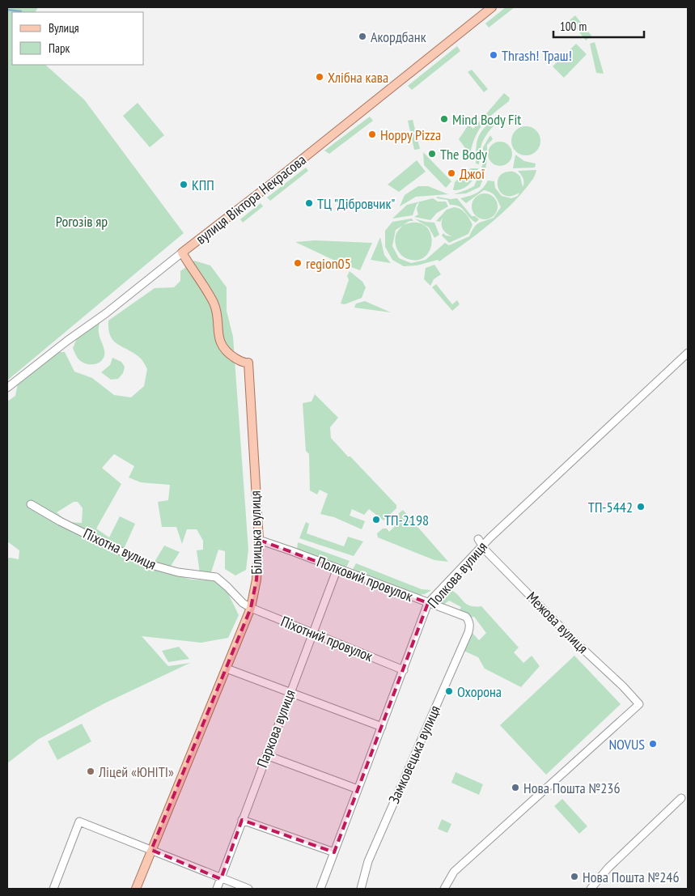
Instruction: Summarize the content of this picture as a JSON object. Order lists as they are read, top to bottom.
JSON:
{
  "streets": {
    "main road": ["вулиця Віктора Некрасова", "Білицька вулиця"],
    "street": [
      "Піхотна вулиця",
      "Полкова вулиця",
      "Полковий провулок",
      "Межова вулиця",
      "Піхотний провулок",
      "Паркова вулиця",
      "Замковецька вулиця"
    ]
  },
  "crossings": [
    ["вулиця Віктора Некрасова", "Білицька вулиця"],
    ["Білицька вулиця", "Піхотна вулиця"],
    ["Білицька вулиця", "Полковий провулок"],
    ["Білицька вулиця", "Піхотний провулок"],
    ["Піхотна вулиця", "Піхотний провулок"],
    ["Полкова вулиця", "Полковий провулок"],
    ["Полкова вулиця", "Межова вулиця"],
    ["Полкова вулиця", "Піхотний провулок"],
    ["Полковий провулок", "Паркова вулиця"],
    ["Полковий провулок", "Замковецька вулиця"],
    ["Піхотний провулок", "Паркова вулиця"]
  ],
  "parks": ["Рогозів яр"],
  "places": [
    "Акордбанк",
    "Thrash! Траш!",
    "Хлібна кава",
    "Mind Body Fit",
    "Hoppy Pizza",
    "The Body",
    "Джої",
    "КПП",
    "ТЦ \"Дібровчик\"",
    "region05",
    "ТП-5442",
    "ТП-2198",
    "Охорона",
    "NOVUS",
    "Ліцей «ЮНІТІ»",
    "Нова Пошта №236",
    "Нова Пошта №246"
  ],
  "legend": ["Вулиця", "Парк"],
  "scale_bar": "100 m"
}
